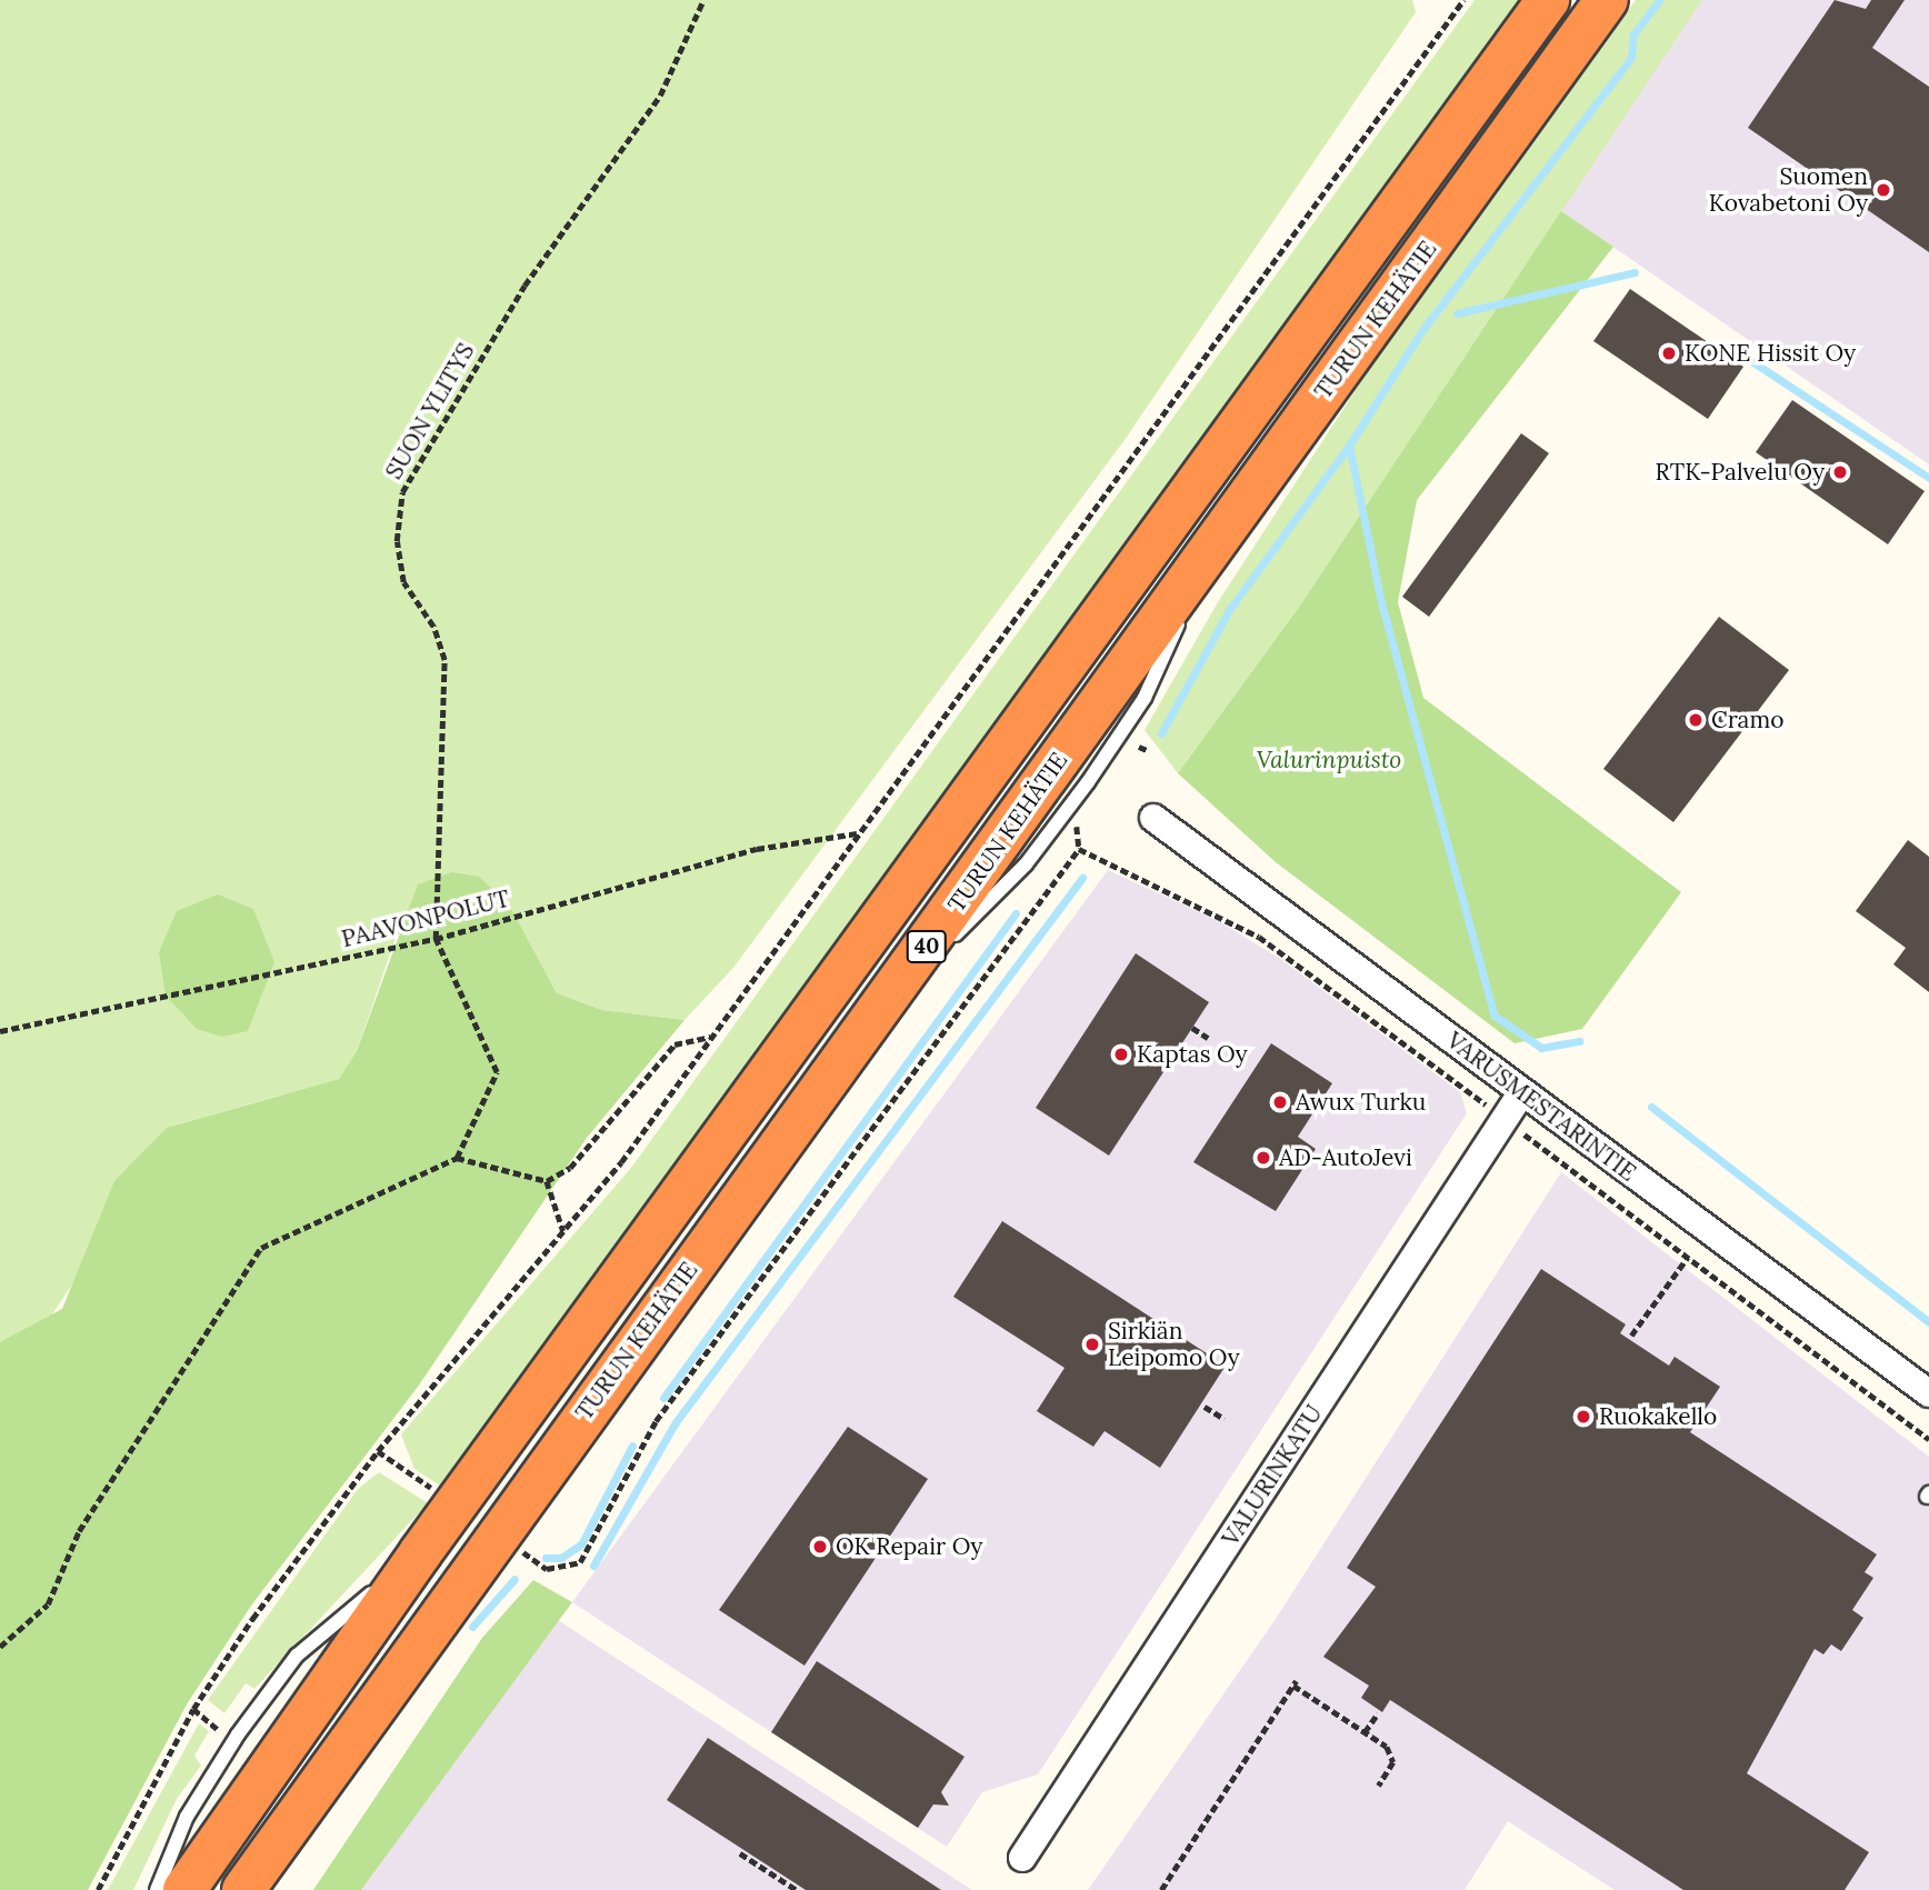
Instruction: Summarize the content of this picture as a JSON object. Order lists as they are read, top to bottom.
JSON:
{
  "streets": {
    "highway": ["TURUN KEHÄTIE", "40"],
    "street": ["VARUSMESTARINTIE", "VALURINKATU"],
    "path": ["SUON YLITYS", "PAAVONPOLUT"]
  },
  "crossings": [
    ["SUON YLITYS", "PAAVONPOLUT"],
    ["VARUSMESTARINTIE", "VALURINKATU"]
  ],
  "parks": ["Valurinpuisto"],
  "places": [
    "Suomen Kovabetoni Oy",
    "KONE Hissit Oy",
    "RTK-Palvelu Oy",
    "Cramo",
    "Kaptas Oy",
    "Awux Turku",
    "AD-AutoJevi",
    "Sirkiän Leipomo Oy",
    "Ruokakello",
    "OK Repair Oy"
  ]
}
